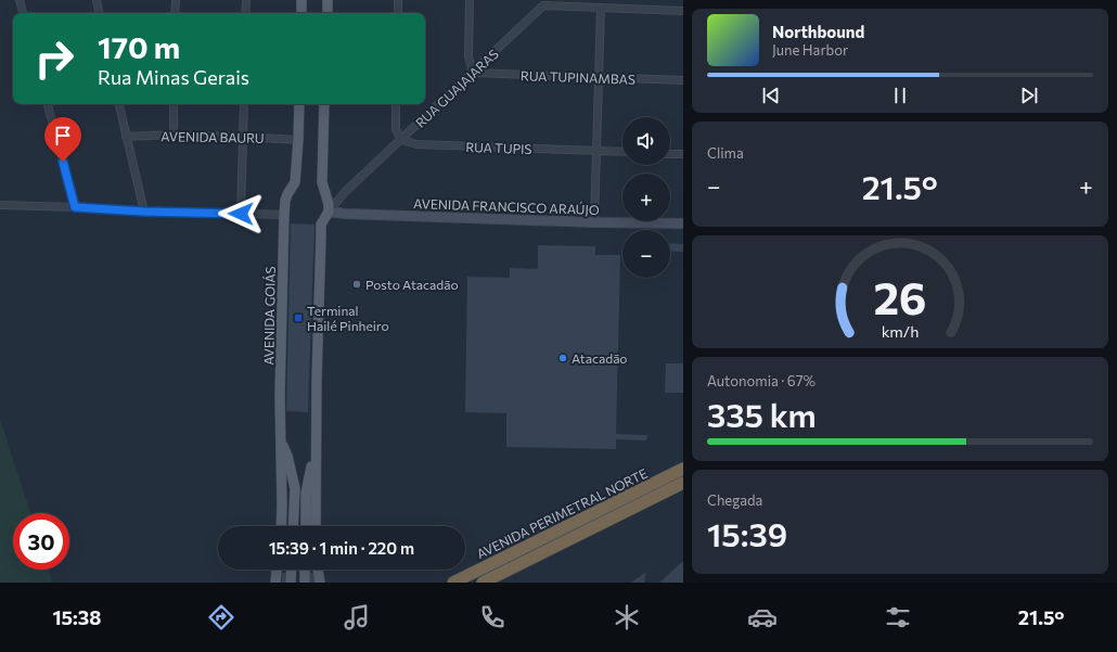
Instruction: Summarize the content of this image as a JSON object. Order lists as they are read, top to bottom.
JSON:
{
  "streets": {
    "highway": ["AVENIDA PERIMETRAL NORTE"],
    "main road": ["AVENIDA GOIÁS"],
    "street": [
      "RUA TUPINAMBAS",
      "RUA GUAJAJARAS",
      "AVENIDA BAURU",
      "RUA TUPIS",
      "AVENIDA FRANCISCO ARAÚJO"
    ]
  },
  "crossings": [
    ["RUA TUPINAMBAS", "RUA GUAJAJARAS"],
    ["RUA GUAJAJARAS", "RUA TUPIS"],
    ["RUA GUAJAJARAS", "AVENIDA FRANCISCO ARAÚJO"],
    ["AVENIDA BAURU", "AVENIDA GOIÁS"]
  ],
  "places": {
    "other": ["Posto Atacadão", "Atacadão"],
    "transit": ["Terminal Hailé Pinheiro"]
  },
  "page": {
    "turn": ["170 m", "Rua Minas Gerais"],
    "song": ["Northbound", "June Harbor"],
    "map_buttons": ["+", "−"],
    "tile": [
      "Clima",
      ["Autonomia · 67%", "335 km"],
      ["Chegada", "15:39"]
    ],
    "heat": ["−", "21.5°", "+"],
    "limit": "30",
    "trip": "15:39 · 1 min · 220 m",
    "tabs": ["15:38", "21.5°"],
    "gauge": ["26", "km/h"]
  }
}
